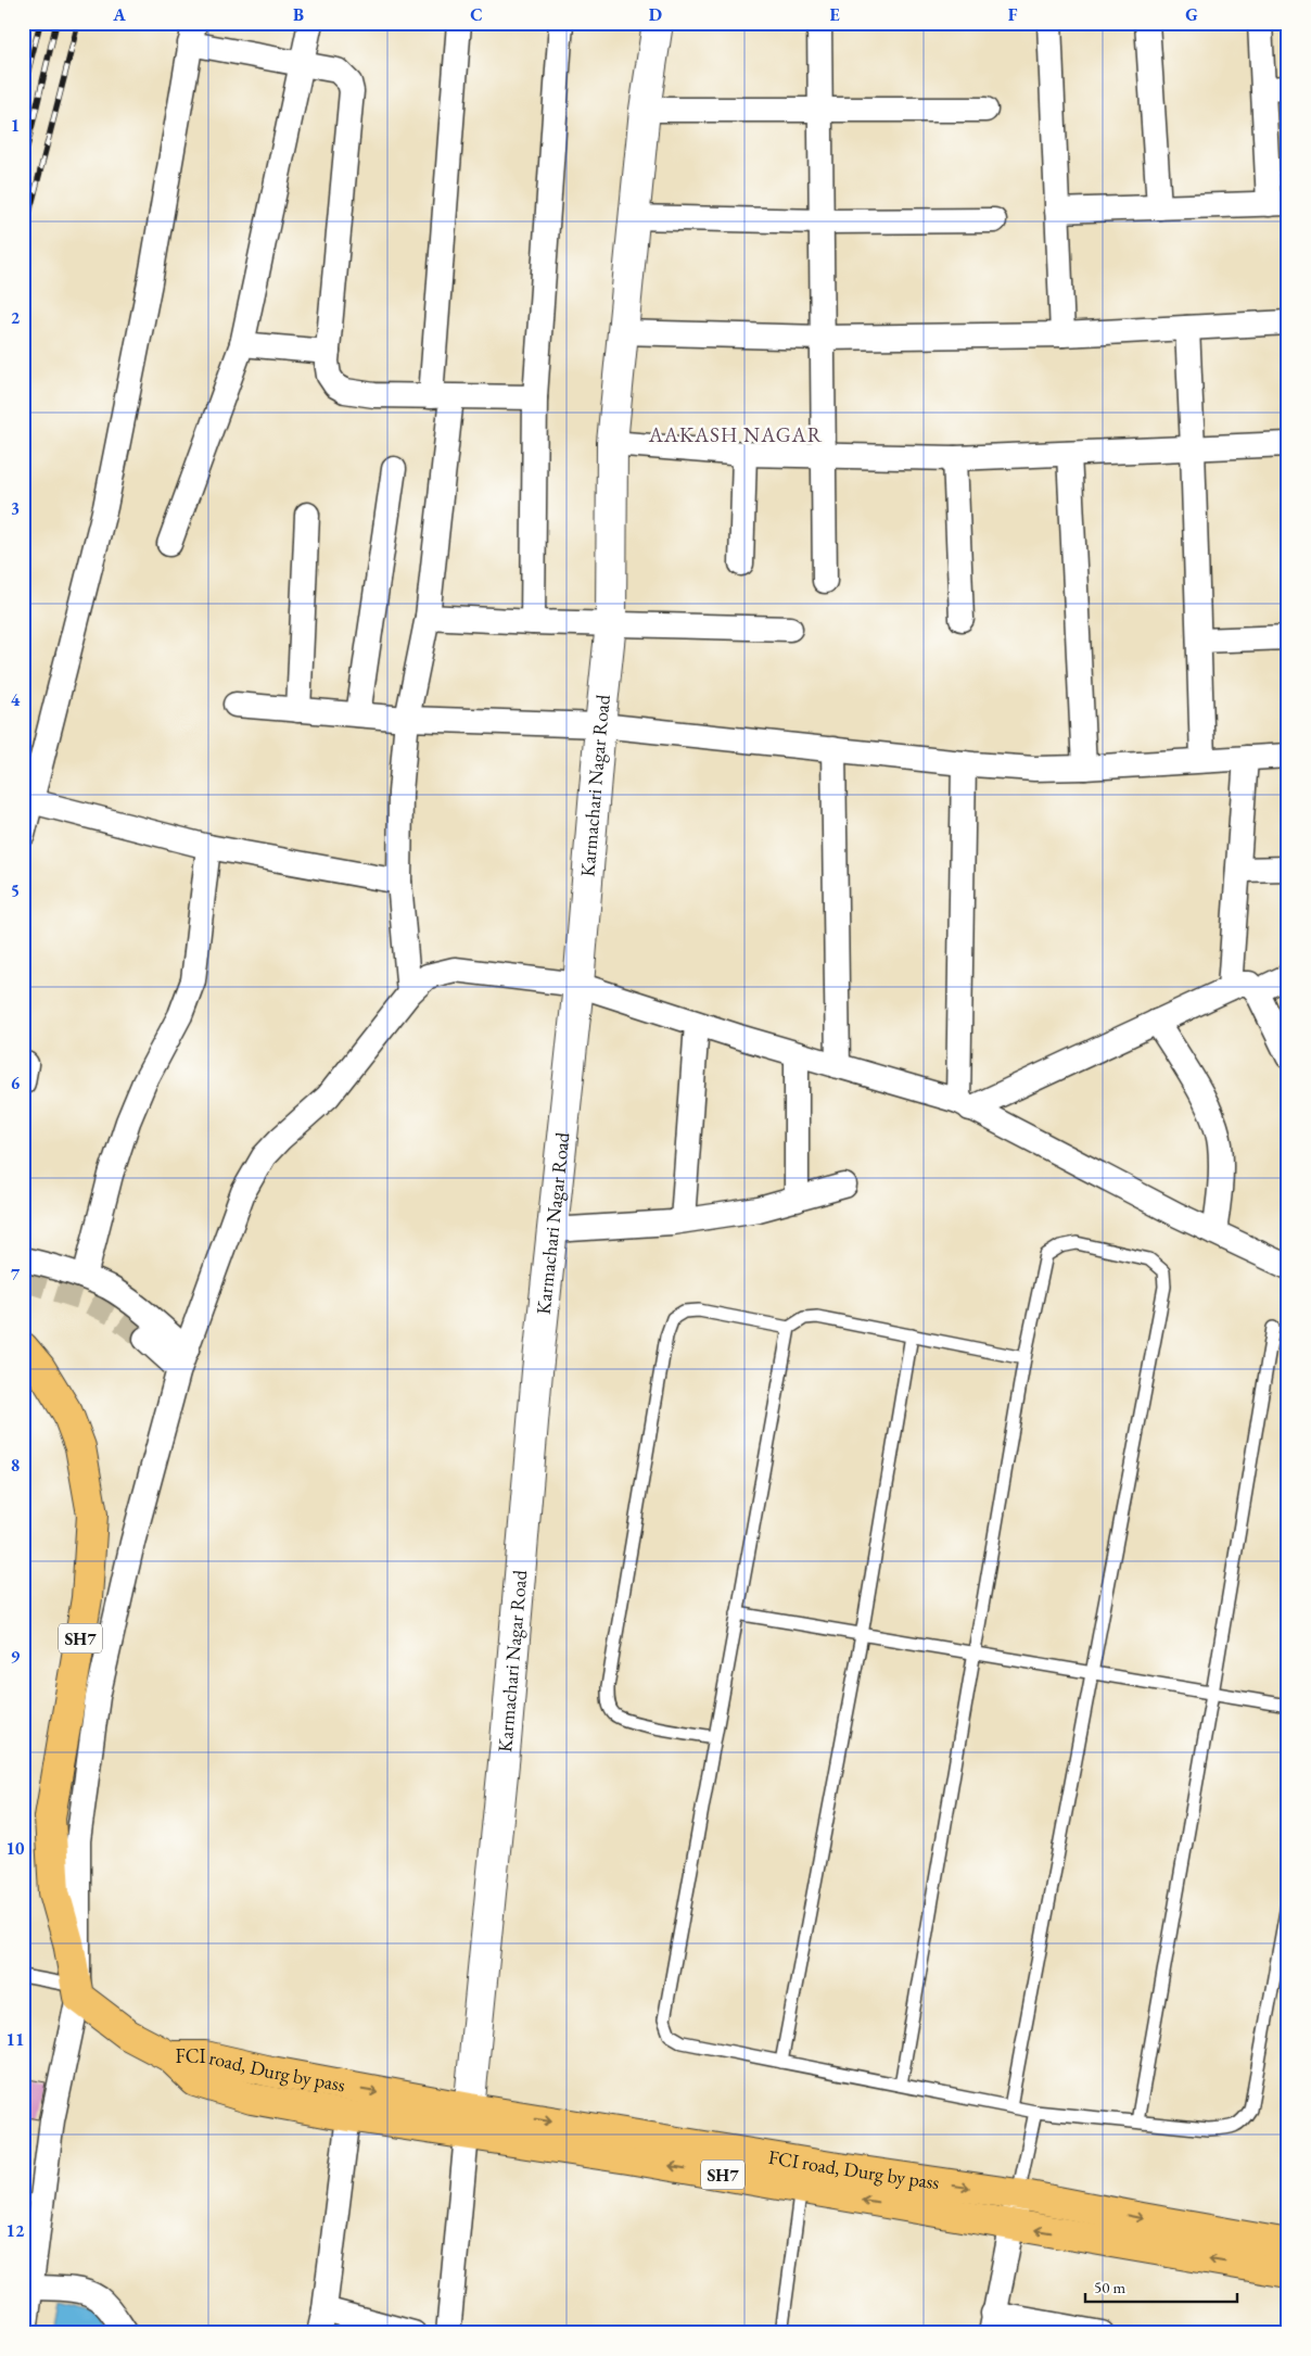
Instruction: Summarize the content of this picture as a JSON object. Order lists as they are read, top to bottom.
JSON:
{
  "streets": {
    "main road": ["SH7", "FCI road, Durg by pass"],
    "street": ["Karmachari Nagar Road"]
  },
  "crossings": [
    ["Karmachari Nagar Road", "FCI road, Durg by pass"],
    ["SH7", "FCI road, Durg by pass"]
  ],
  "districts": ["AAKASH NAGAR"],
  "scale_bar": "50 m",
  "grid": {
    "columns": [
      "A",
      "B",
      "C",
      "D",
      "E",
      "F",
      "G"
    ],
    "rows": [
      "1",
      "2",
      "3",
      "4",
      "5",
      "6",
      "7",
      "8",
      "9",
      "10",
      "11",
      "12"
    ]
  }
}
